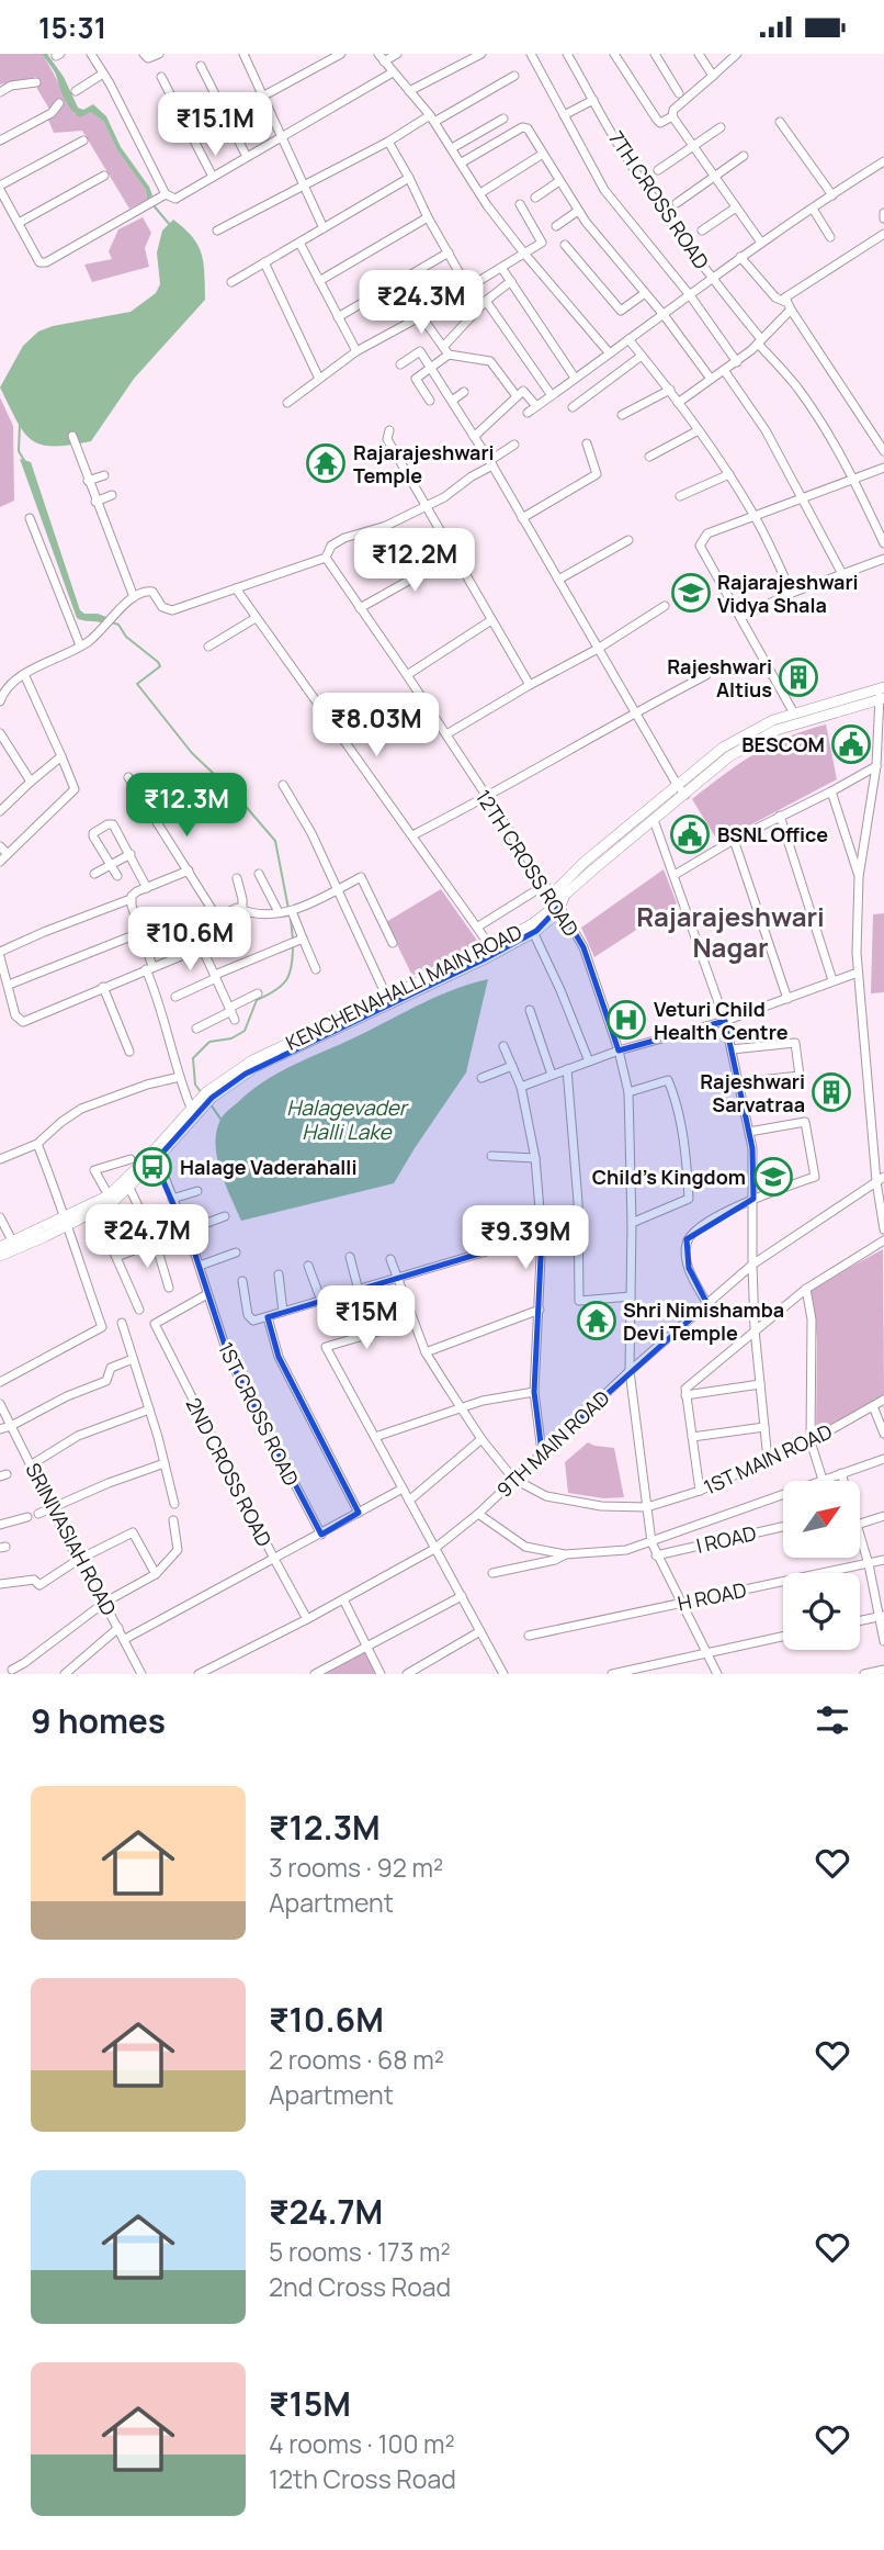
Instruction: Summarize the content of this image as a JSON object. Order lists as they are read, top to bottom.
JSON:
{
  "streets": {
    "main road": ["KENCHENAHALLI MAIN ROAD"],
    "street": [
      "7TH CROSS ROAD",
      "12TH CROSS ROAD",
      "1ST CROSS ROAD",
      "9TH MAIN ROAD",
      "1ST MAIN ROAD",
      "2ND CROSS ROAD",
      "SRINIVASIAH ROAD",
      "I ROAD",
      "H ROAD"
    ]
  },
  "crossings": [
    ["12TH CROSS ROAD", "KENCHENAHALLI MAIN ROAD"],
    ["12TH CROSS ROAD", "9TH MAIN ROAD"],
    ["12TH CROSS ROAD", "1ST MAIN ROAD"],
    ["12TH CROSS ROAD", "I ROAD"],
    ["12TH CROSS ROAD", "H ROAD"],
    ["KENCHENAHALLI MAIN ROAD", "1ST CROSS ROAD"],
    ["1ST CROSS ROAD", "2ND CROSS ROAD"],
    ["9TH MAIN ROAD", "2ND CROSS ROAD"]
  ],
  "districts": ["Rajarajeshwari Nagar"],
  "water": ["Halagevader Halli Lake"],
  "places": {
    "temple": ["Rajarajeshwari Temple", "Shri Nimishamba Devi Temple"],
    "school or university": ["Rajarajeshwari Vidya Shala", "Child's Kingdom"],
    "building": ["Rajeshwari Altius", "Rajeshwari Sarvatraa"],
    "public building": ["BESCOM", "BSNL Office"],
    "hospital": ["Veturi Child Health Centre"],
    "bus stop": ["Halage Vaderahalli"]
  },
  "north": "top right",
  "page": {
    "status": "15:31",
    "price": [
      "₹15.1M",
      "₹24.3M",
      "₹12.2M",
      "₹8.03M",
      "₹12.3M",
      "₹10.6M",
      "₹24.7M",
      "₹9.39M",
      "₹15M"
    ],
    "heading": "9 homes",
    "list": [
      {
        "name": "₹12.3M",
        "note": "3 rooms · 92 m² · Apartment"
      },
      {
        "name": "₹10.6M",
        "note": "2 rooms · 68 m² · Apartment"
      },
      {
        "name": "₹24.7M",
        "note": "5 rooms · 173 m² · 2nd Cross Road"
      },
      {
        "name": "₹15M",
        "note": "4 rooms · 100 m² · 12th Cross Road"
      }
    ]
  }
}
